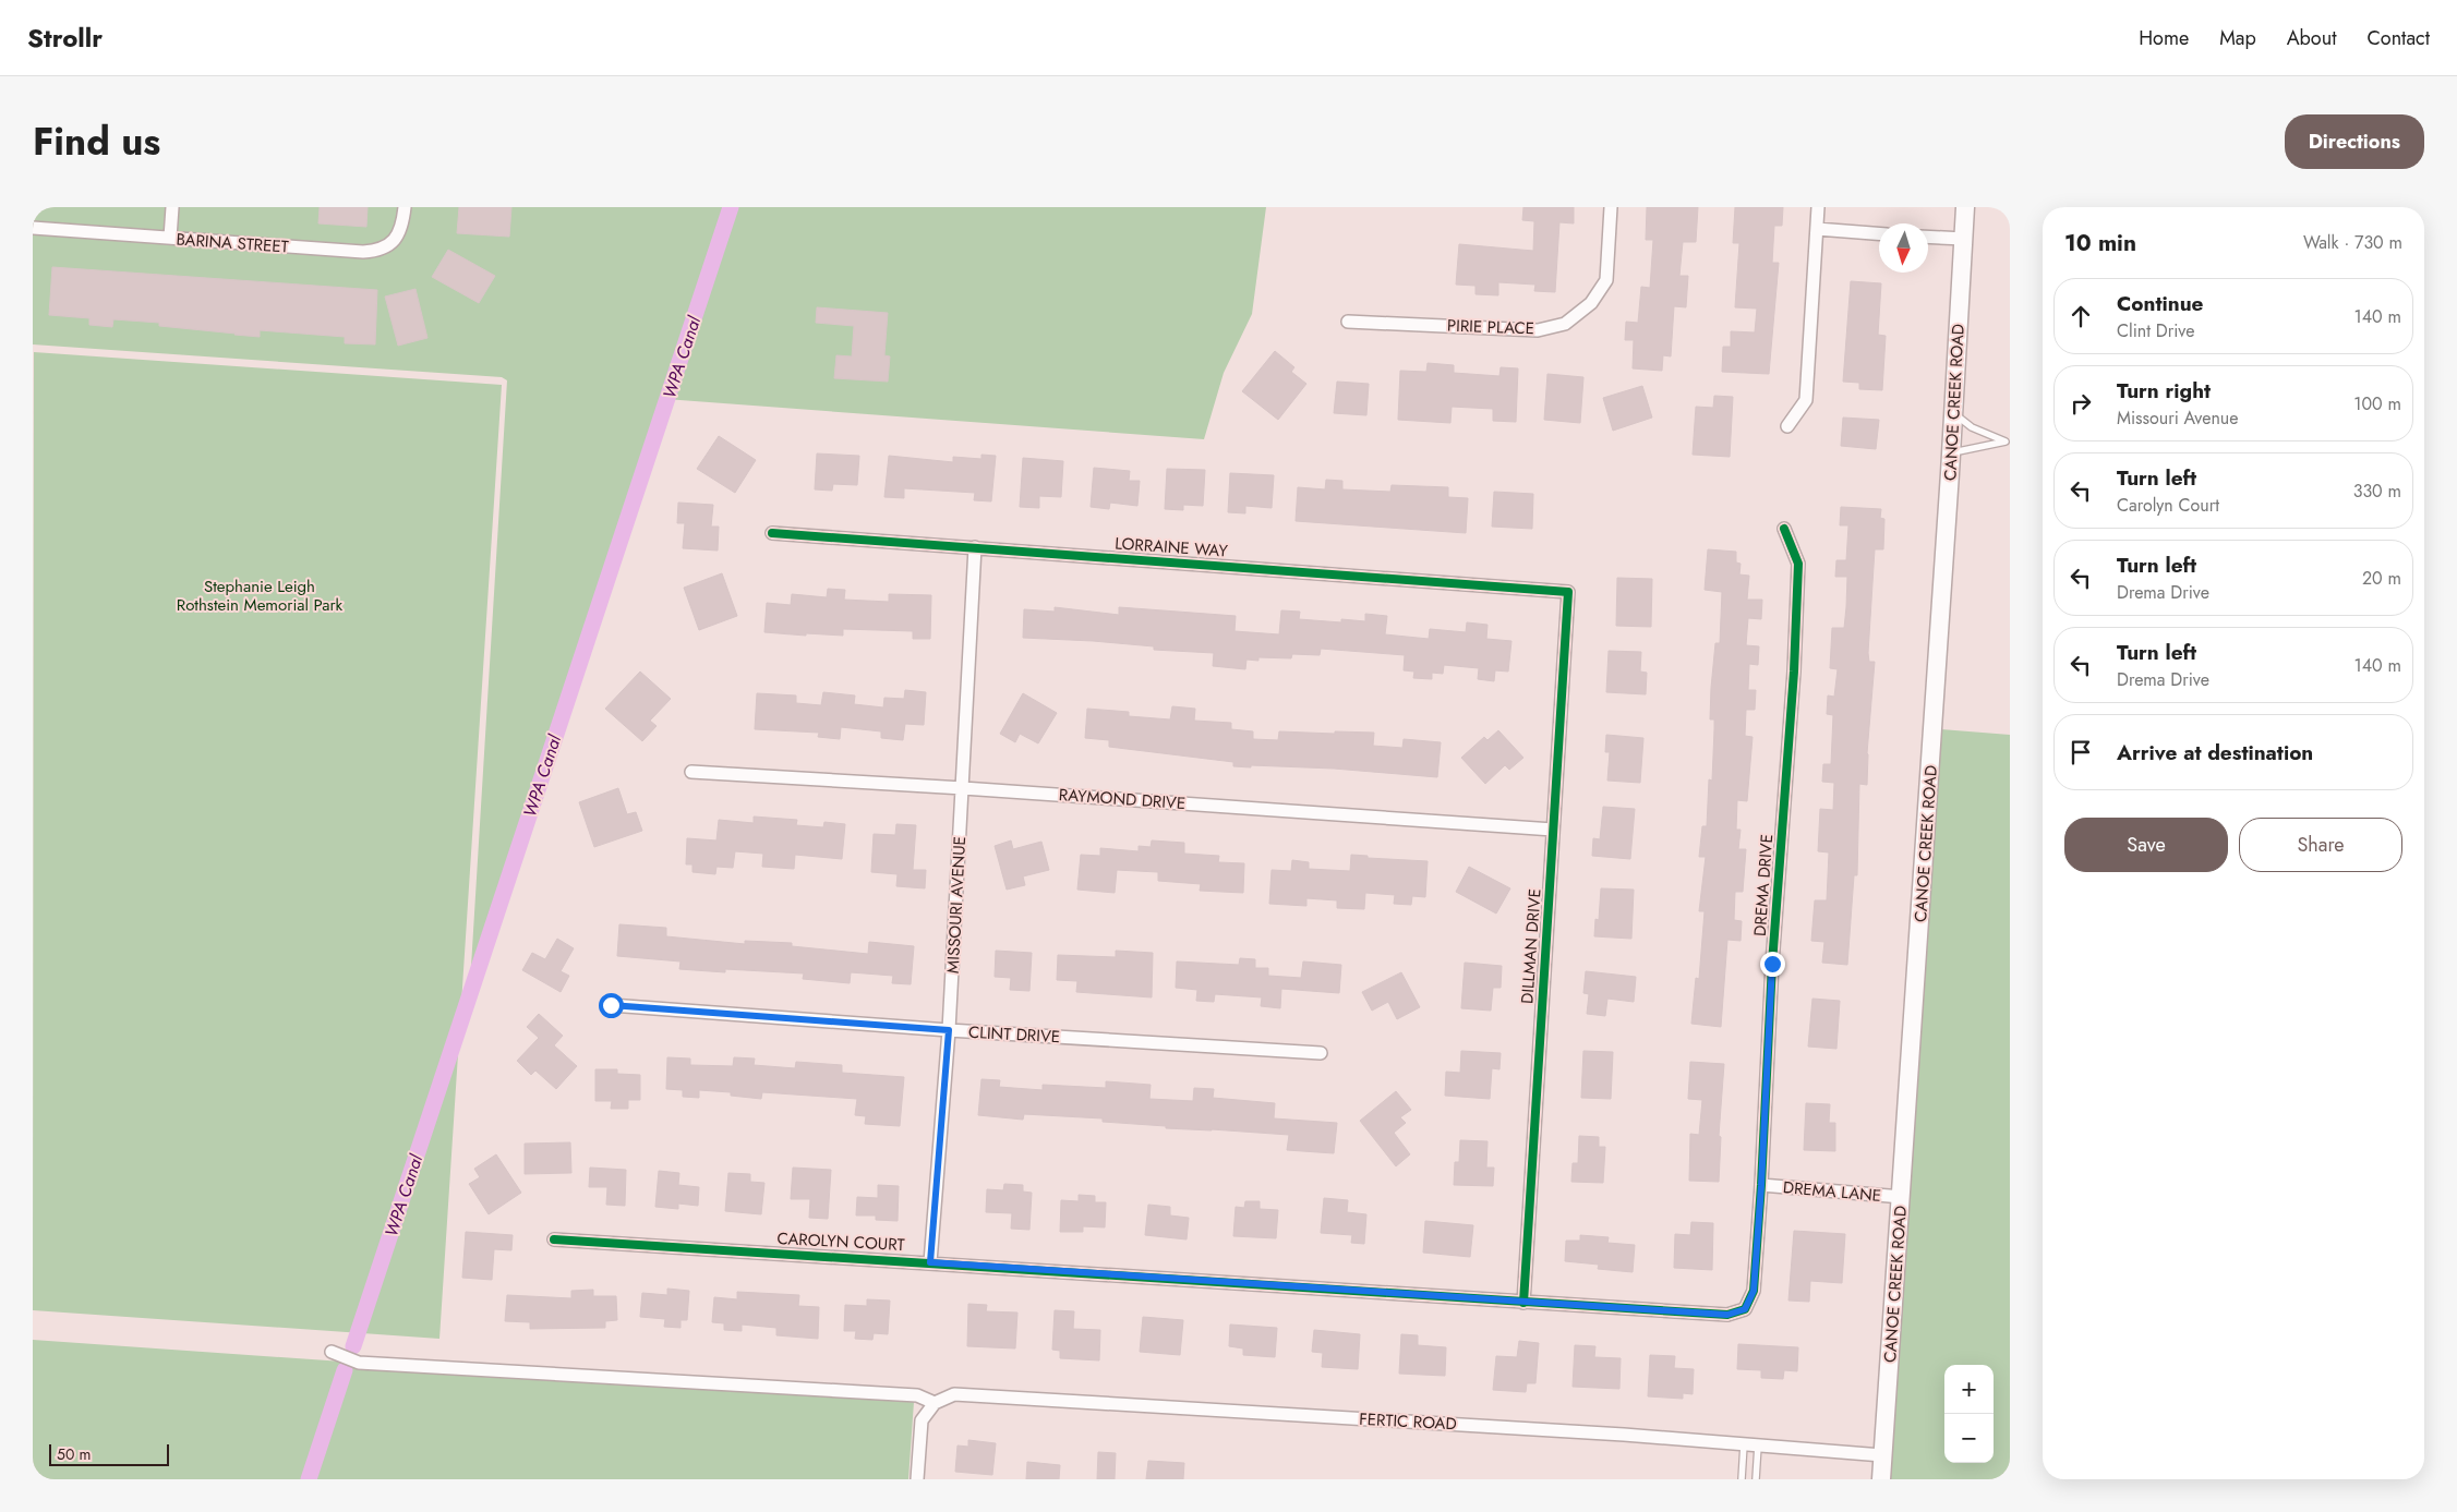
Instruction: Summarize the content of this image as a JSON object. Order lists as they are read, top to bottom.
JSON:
{
  "streets": {
    "main road": ["CANOE CREEK ROAD"],
    "street": [
      "BARINA STREET",
      "PIRIE PLACE",
      "LORRAINE WAY",
      "RAYMOND DRIVE",
      "DREMA DRIVE",
      "MISSOURI AVENUE",
      "DILLMAN DRIVE",
      "CLINT DRIVE",
      "DREMA LANE",
      "CAROLYN COURT",
      "FERTIC ROAD"
    ]
  },
  "crossings": [
    ["CANOE CREEK ROAD", "DREMA LANE"],
    ["CANOE CREEK ROAD", "FERTIC ROAD"],
    ["LORRAINE WAY", "MISSOURI AVENUE"],
    ["LORRAINE WAY", "DILLMAN DRIVE"],
    ["RAYMOND DRIVE", "MISSOURI AVENUE"],
    ["RAYMOND DRIVE", "DILLMAN DRIVE"],
    ["DREMA DRIVE", "DREMA LANE"],
    ["DREMA DRIVE", "CAROLYN COURT"],
    ["MISSOURI AVENUE", "CLINT DRIVE"],
    ["MISSOURI AVENUE", "CAROLYN COURT"],
    ["DILLMAN DRIVE", "CAROLYN COURT"]
  ],
  "water": ["WPA Canal"],
  "parks": ["Stephanie Leigh Rothstein Memorial Park"],
  "scale_bar": "50 m",
  "north": "bottom",
  "page": {
    "header": "Strollr",
    "nav": [
      "Home",
      "Map",
      "About",
      "Contact"
    ],
    "title": "Find us",
    "buttons": [
      "Directions",
      ["Save", "Share"]
    ],
    "heading": ["10 min", "Walk · 730 m"],
    "list": [
      ["Continue", "Clint Drive", "140 m"],
      ["Turn right", "Missouri Avenue", "100 m"],
      ["Turn left", "Carolyn Court", "330 m"],
      ["Turn left", "Drema Drive", "20 m"],
      ["Turn left", "Drema Drive", "140 m"],
      "Arrive at destination"
    ],
    "map_buttons": ["+", "−"],
    "scale": "50 m"
  }
}
